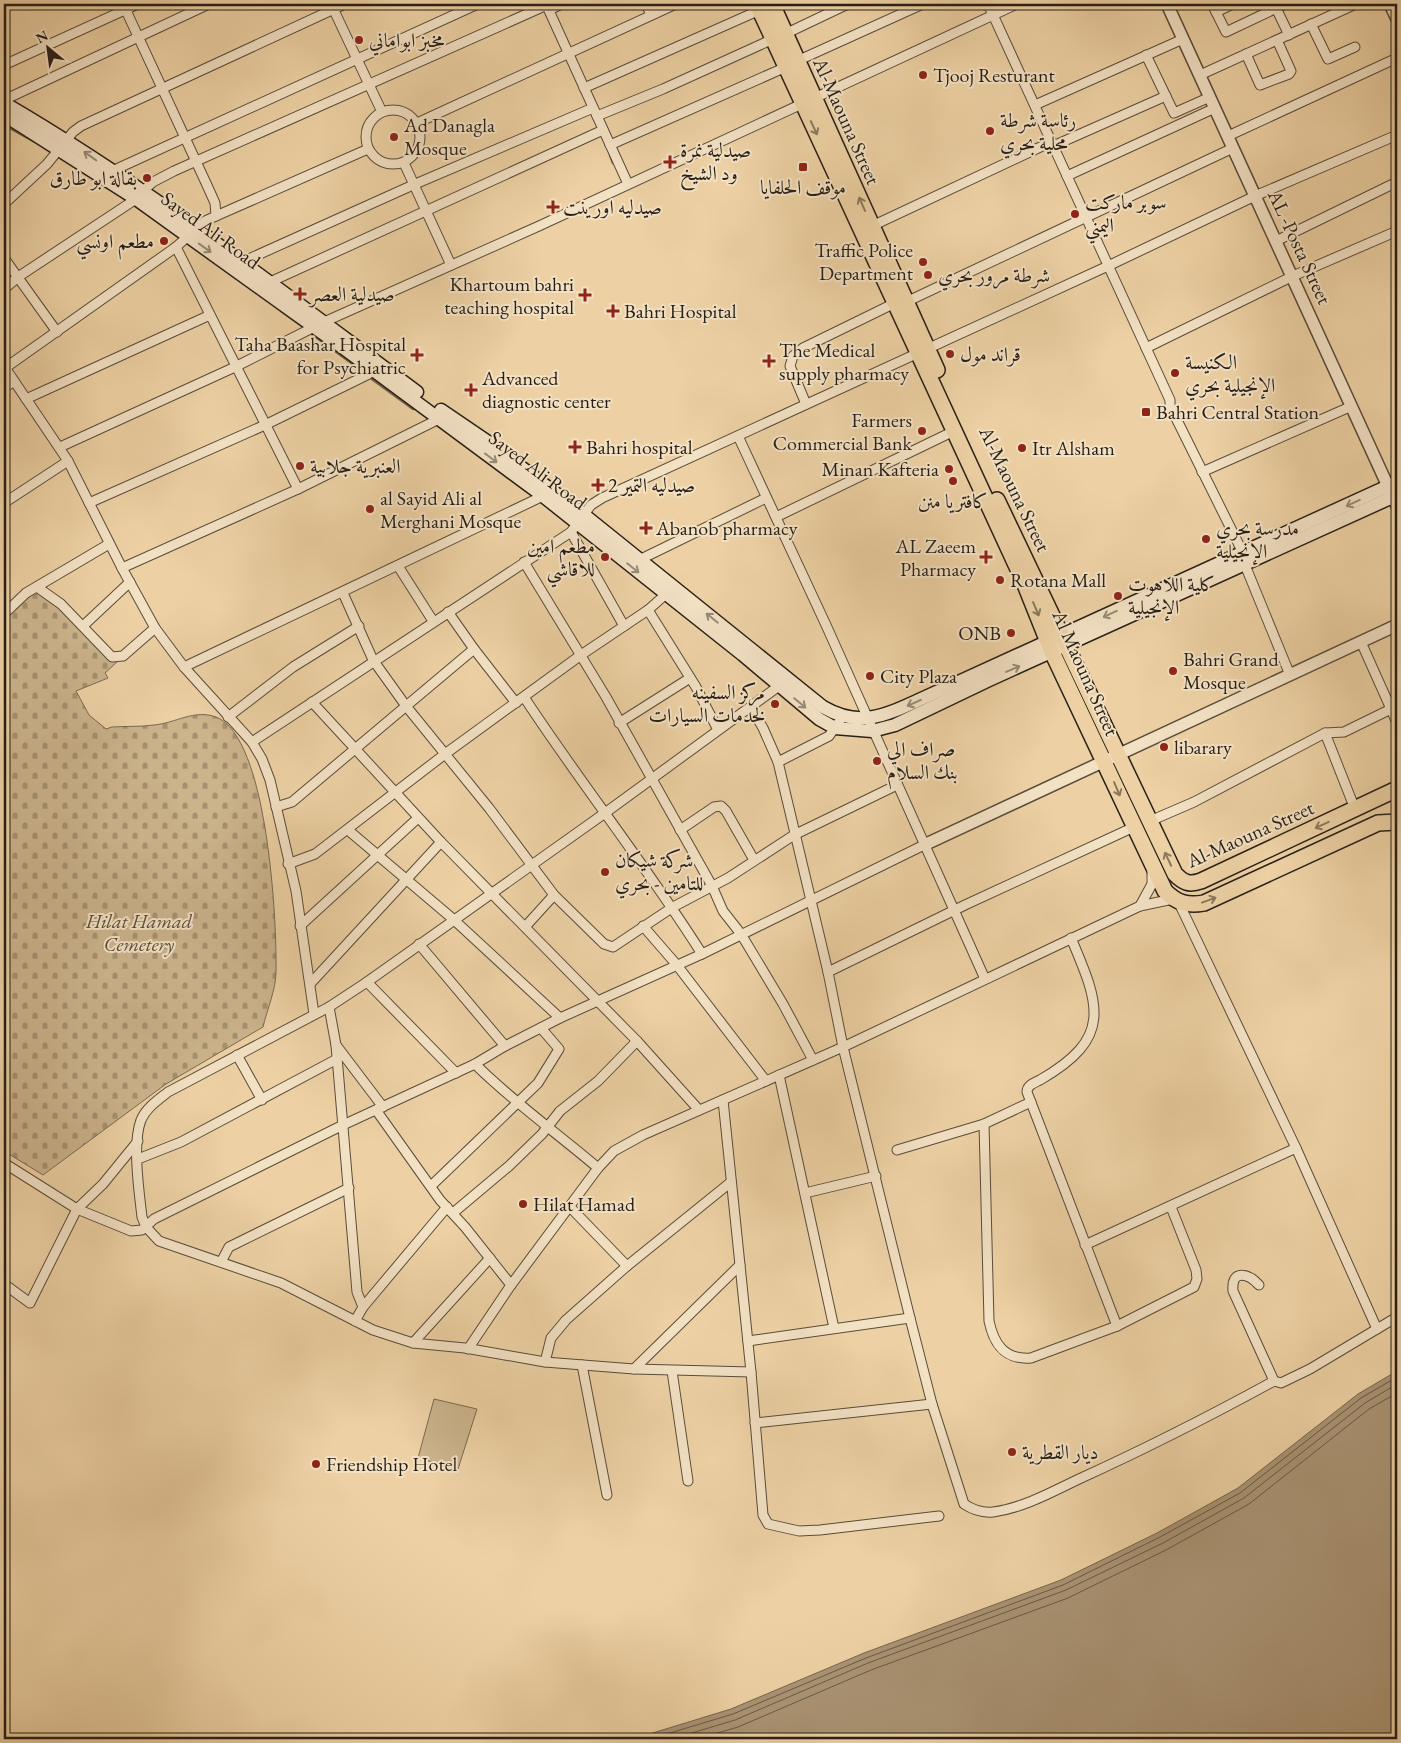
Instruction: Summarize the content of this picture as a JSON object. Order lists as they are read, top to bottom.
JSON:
{
  "streets": {
    "highway": ["Al-Maouna Street", "Al Maouna Street"],
    "main road": ["Sayed Ali Road"],
    "street": ["AL -Posta Street"]
  },
  "crossings": [
    ["Al-Maouna Street", "Al Maouna Street"]
  ],
  "one_way": ["Al Maouna Street"],
  "parks": ["Hilat Hamad Cemetery"],
  "places": {
    "other": [
      "مخبز ابواماني",
      "Tjooj Resturant",
      "رئاسة شرطة محلية بحري",
      "Ad Danagla Mosque",
      "بقالة ابو طارق",
      "سوبر ماركت اليمني",
      "مطعم اونسي",
      "Traffic Police Department",
      "شرطة مرور بحري",
      "قراند مول",
      "الكنيسة الإنجيلية بحري",
      "Farmers Commercial Bank",
      "Itr Alsham",
      "العنبرية جلابية",
      "Minan Kafteria",
      "كافتريا منن",
      "al Sayid Ali al Merghani Mosque",
      "مدرسة بحري الإنجيلية",
      "مطعم امين للاقاشي",
      "Rotana Mall",
      "كلية اللاهوت الإنجيلية",
      "ONB",
      "Bahri Grand Mosque",
      "City Plaza",
      "مركز السفينه لخدمات السيارات",
      "libarary",
      "صراف الي بنك السلام",
      "شركة شيكان للتامين - بحري",
      "Hilat Hamad",
      "ديار القطرية",
      "Friendship Hotel"
    ],
    "health": [
      "صيدلية نمرة ود الشيخ",
      "صيدليه اورينت",
      "صيدلية العصر",
      "Khartoum bahri teaching hospital",
      "Bahri Hospital",
      "Taha Baashar Hospital for Psychiatric",
      "The Medical supply pharmacy",
      "Advanced diagnostic center",
      "Bahri hospital",
      "صيدليه التمير 2",
      "Abanob pharmacy",
      "AL Zaeem Pharmacy"
    ],
    "transit": ["موقف الحلفايا", "Bahri Central Station"]
  },
  "north": "top left"
}
